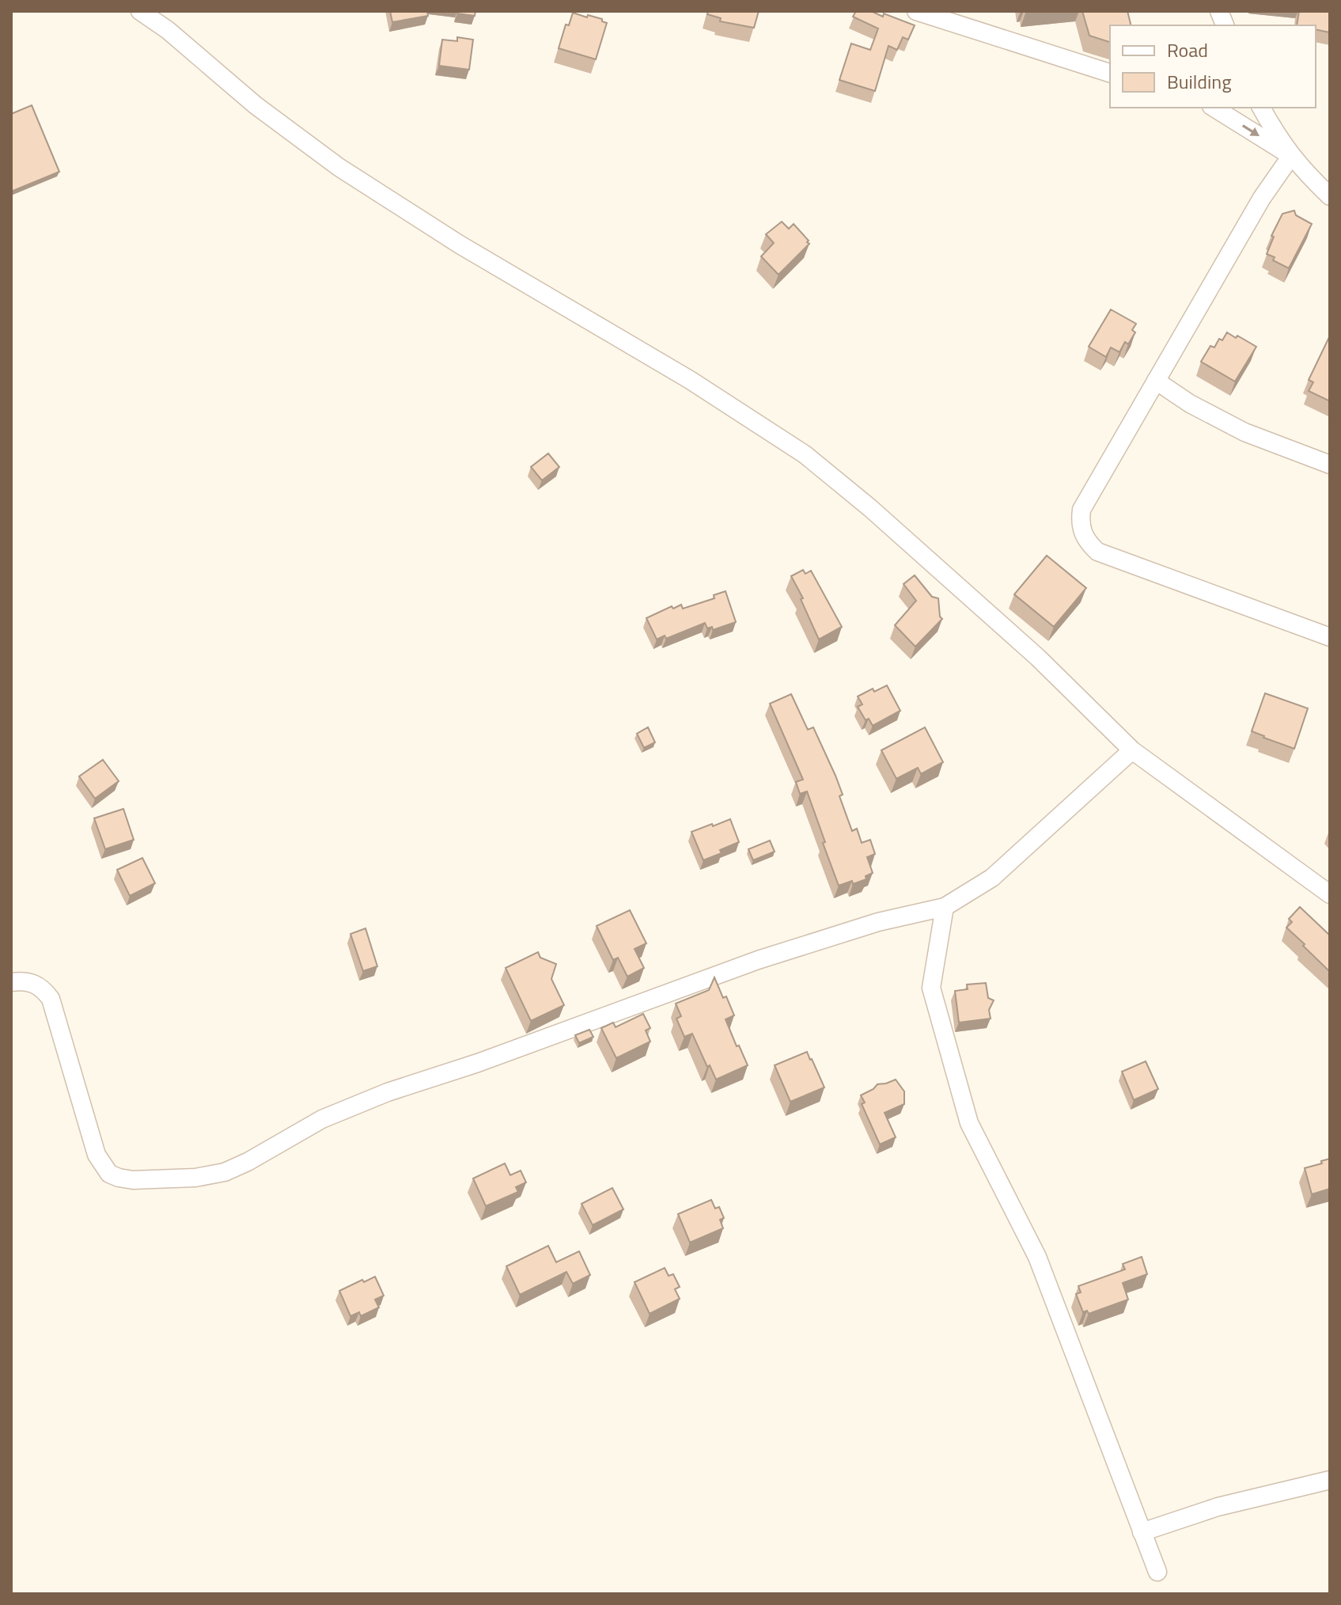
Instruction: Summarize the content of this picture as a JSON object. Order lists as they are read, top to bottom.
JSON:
{
  "legend": ["Road", "Building"]
}
